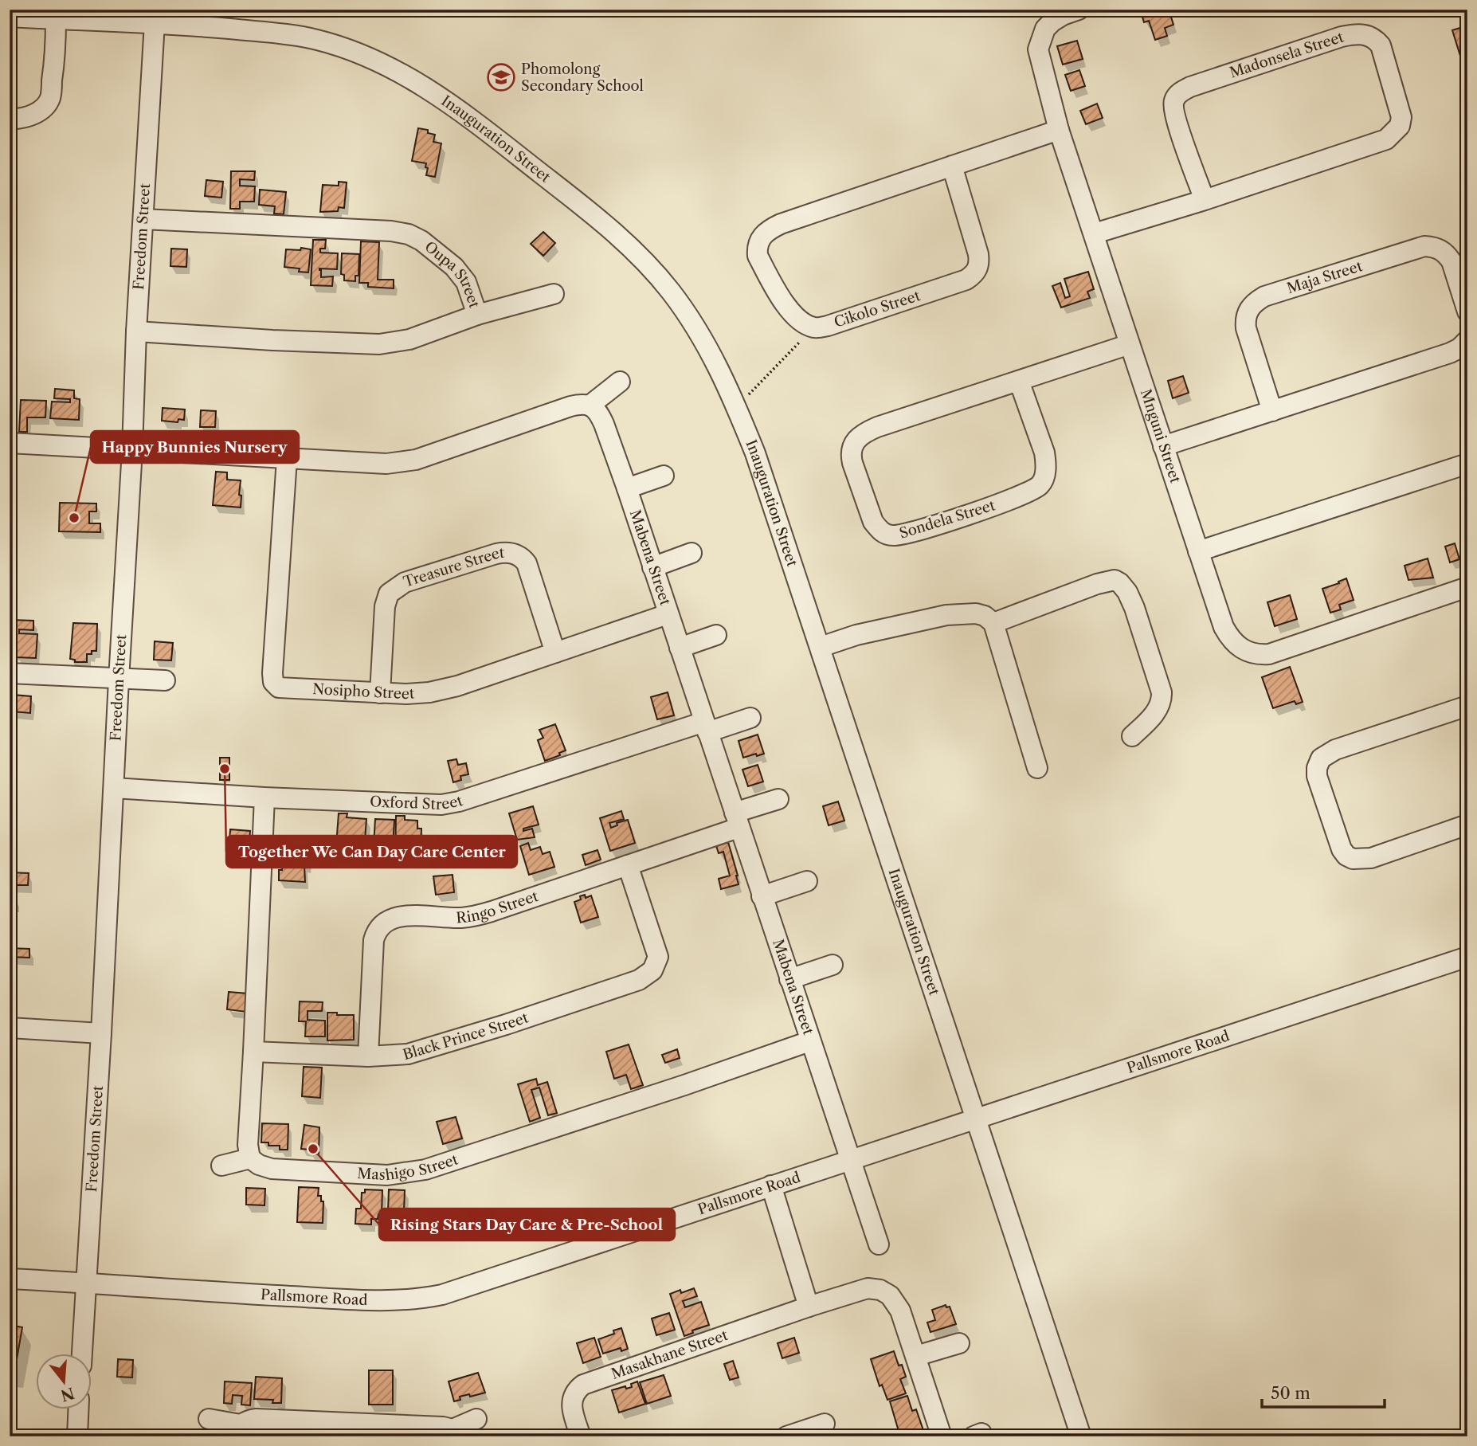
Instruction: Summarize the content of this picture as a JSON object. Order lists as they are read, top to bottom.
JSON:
{
  "streets": {
    "street": [
      "Madonsela Street",
      "Inauguration Street",
      "Freedom Street",
      "Oupa Street",
      "Maja Street",
      "Cikolo Street",
      "Mnguni Street",
      "Sondela Street",
      "Mabena Street",
      "Treasure Street",
      "Nosipho Street",
      "Oxford Street",
      "Ringo Street",
      "Black Prince Street",
      "Pallsmore Road",
      "Mashigo Street",
      "Masakhane Street"
    ]
  },
  "crossings": [
    ["Madonsela Street", "Mnguni Street"],
    ["Inauguration Street", "Freedom Street"],
    ["Inauguration Street", "Pallsmore Road"],
    ["Freedom Street", "Oupa Street"],
    ["Freedom Street", "Oxford Street"],
    ["Freedom Street", "Pallsmore Road"],
    ["Mnguni Street", "Sondela Street"],
    ["Mabena Street", "Nosipho Street"],
    ["Mabena Street", "Oxford Street"],
    ["Mabena Street", "Ringo Street"],
    ["Mabena Street", "Pallsmore Road"],
    ["Mabena Street", "Mashigo Street"],
    ["Treasure Street", "Nosipho Street"],
    ["Ringo Street", "Black Prince Street"]
  ],
  "places": {
    "school or university": ["Phomolong Secondary School"],
    "other": ["Happy Bunnies Nursery", "Together We Can Day Care Center", "Rising Stars Day Care & Pre-School"]
  },
  "scale_bar": "50 m",
  "north": "bottom"
}
